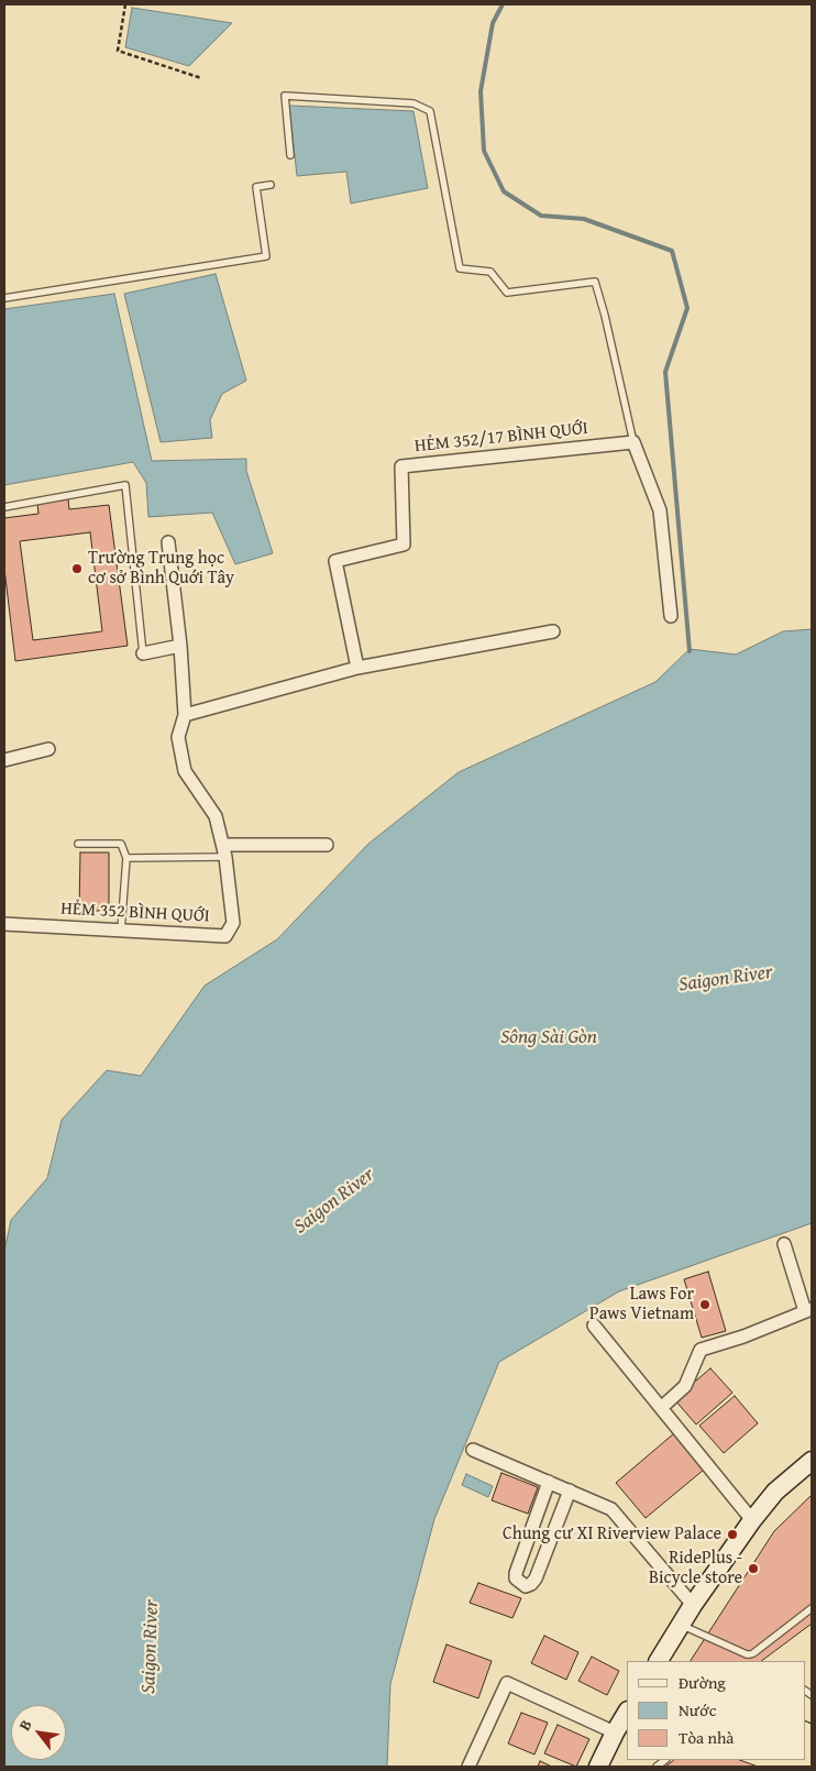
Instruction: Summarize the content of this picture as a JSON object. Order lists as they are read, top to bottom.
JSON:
{
  "streets": {
    "street": ["HẺM 352/17 BÌNH QUỚI", "HẺM 352 BÌNH QUỚI"]
  },
  "water": ["Saigon River", "Sông Sài Gòn"],
  "places": [
    "Trường Trung học cơ sở Bình Quới Tây",
    "Laws For Paws Vietnam",
    "Chung cư XI Riverview Palace",
    "RidePlus - Bicycle store"
  ],
  "legend": ["Đường", "Nước", "Tòa nhà"],
  "north": "top left"
}
